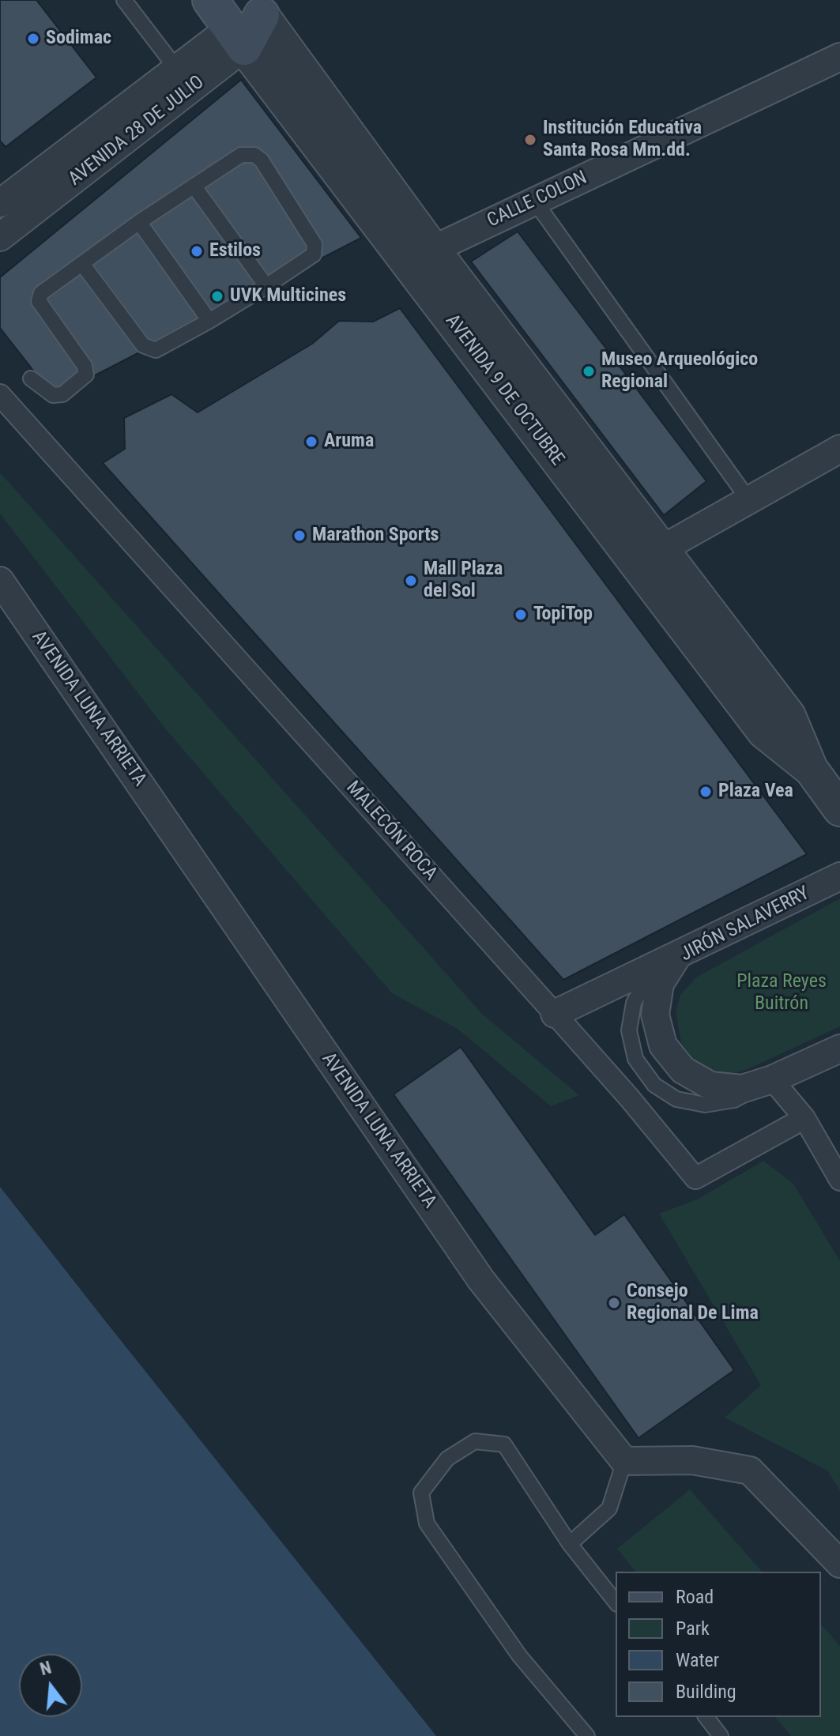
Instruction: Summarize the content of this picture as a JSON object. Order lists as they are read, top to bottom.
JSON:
{
  "streets": {
    "main road": ["AVENIDA 9 DE OCTUBRE"],
    "street": [
      "AVENIDA 28 DE JULIO",
      "CALLE COLON",
      "AVENIDA LUNA ARRIETA",
      "MALECÓN ROCA",
      "JIRÓN SALAVERRY"
    ]
  },
  "crossings": [
    ["AVENIDA 28 DE JULIO", "AVENIDA 9 DE OCTUBRE"],
    ["CALLE COLON", "AVENIDA 9 DE OCTUBRE"]
  ],
  "parks": ["Plaza Reyes Buitrón"],
  "places": [
    "Sodimac",
    "Institución Educativa Santa Rosa Mm.dd.",
    "Estilos",
    "UVK Multicines",
    "Museo Arqueológico Regional",
    "Aruma",
    "Marathon Sports",
    "Mall Plaza del Sol",
    "TopiTop",
    "Plaza Vea",
    "Consejo Regional De Lima"
  ],
  "legend": [
    "Road",
    "Park",
    "Water",
    "Building"
  ],
  "north": "top"
}
